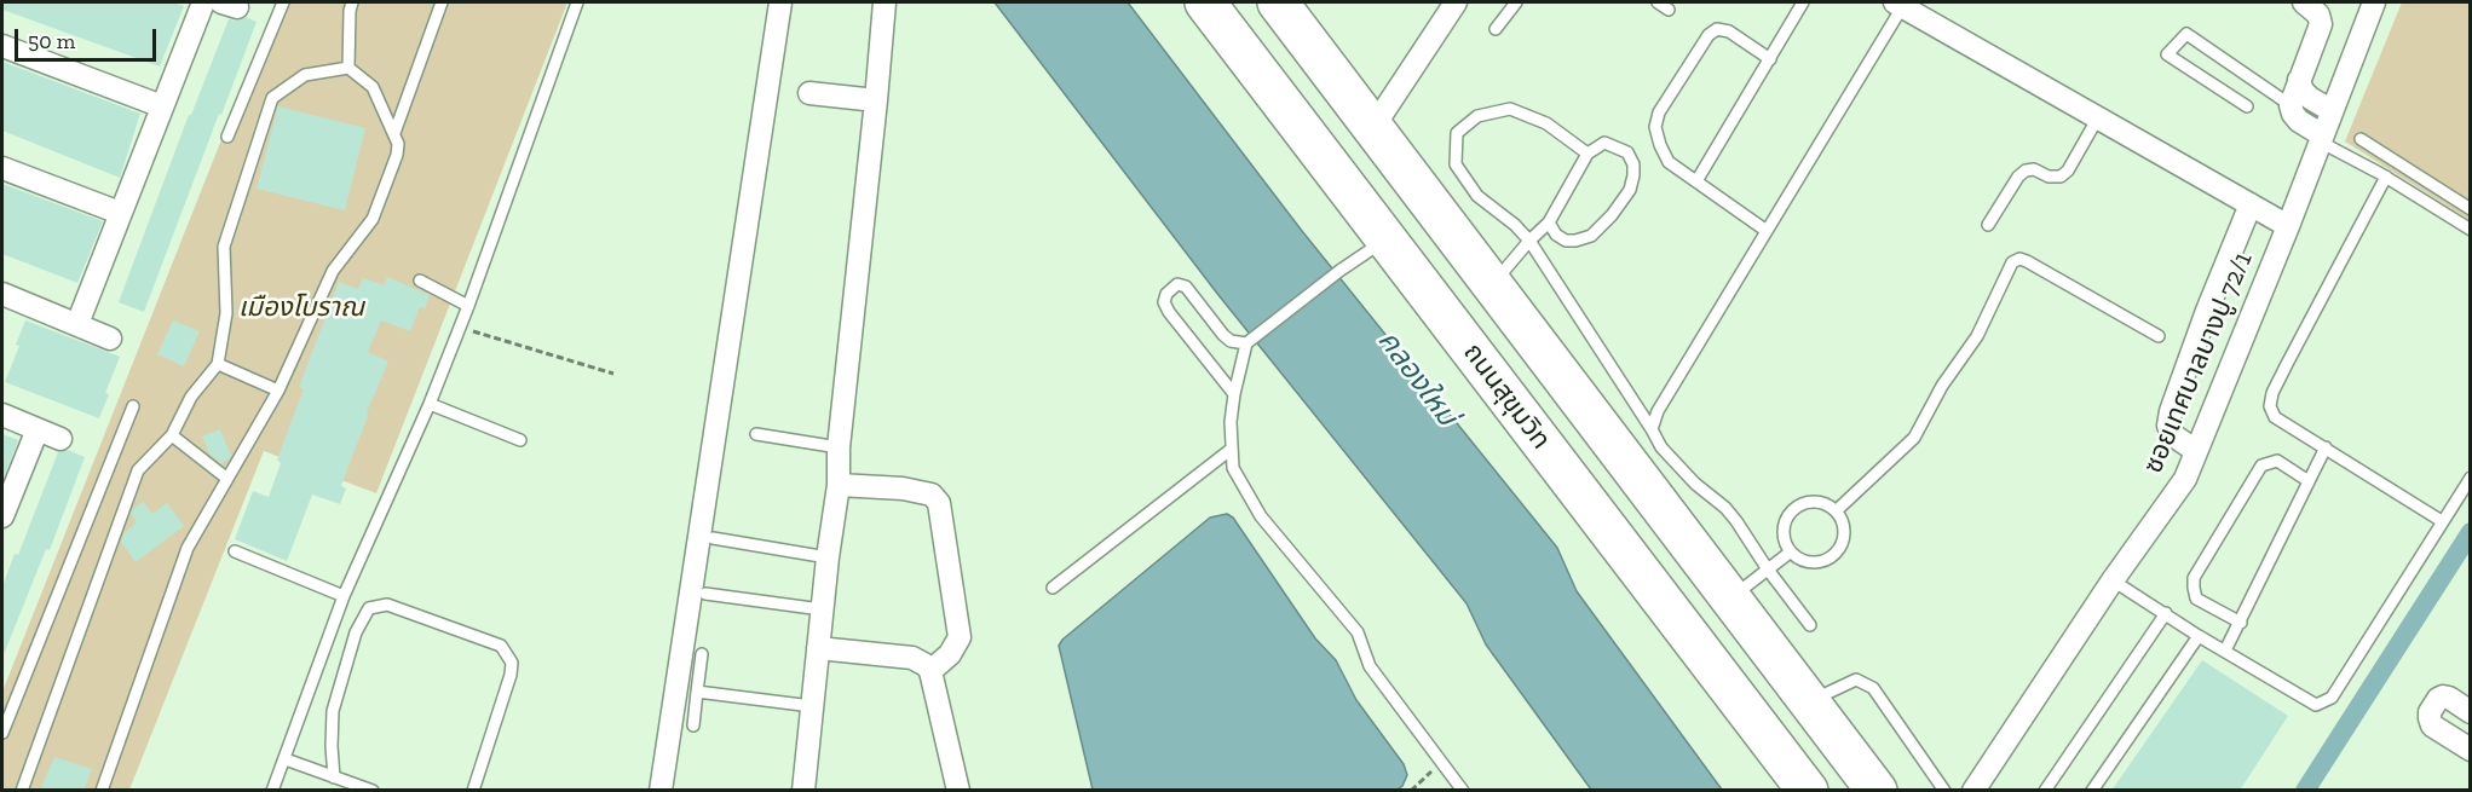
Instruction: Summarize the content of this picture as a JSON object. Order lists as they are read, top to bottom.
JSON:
{
  "streets": {
    "highway": ["ถนนสุขุมวิท"],
    "street": ["ซอยเทศบาลบางปู 72/1"]
  },
  "water": ["คลองใหม่"],
  "parks": ["เมืองโบราณ"],
  "scale_bar": "50 m"
}
